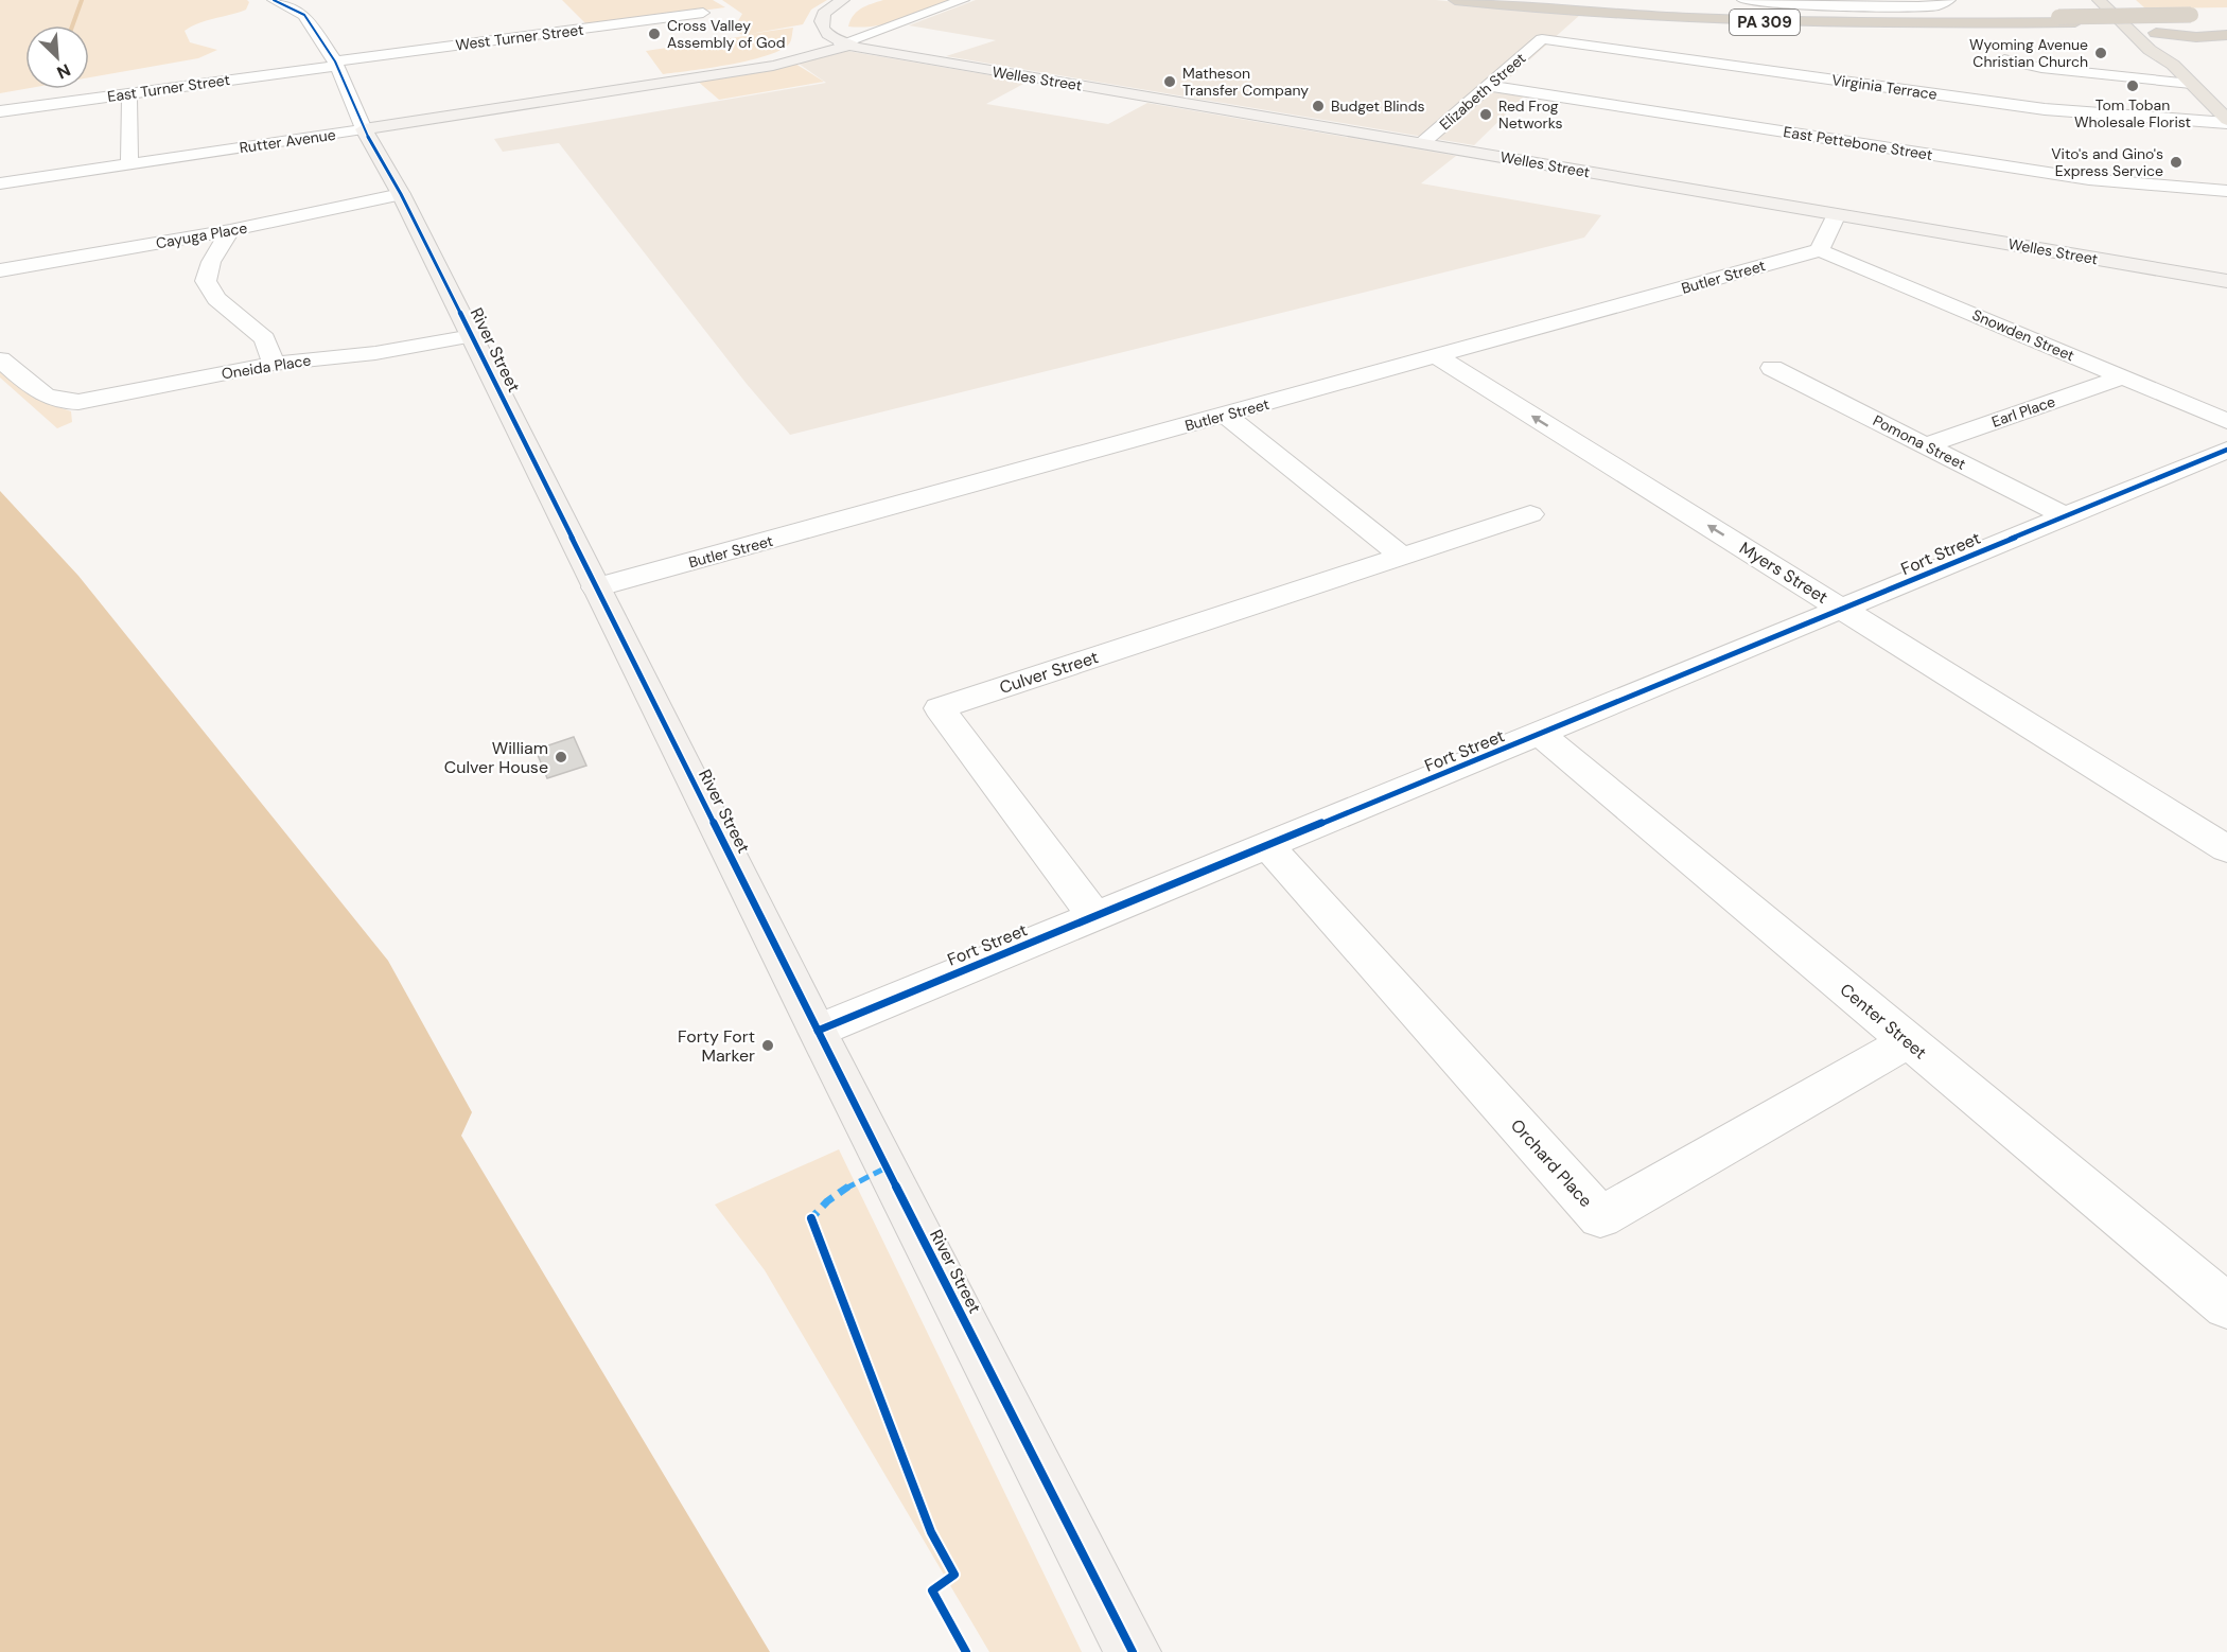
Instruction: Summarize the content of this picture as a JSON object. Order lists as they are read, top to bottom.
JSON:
{
  "streets": {
    "highway": ["PA 309"],
    "street": [
      "West Turner Street",
      "Welles Street",
      "Virginia Terrace",
      "East Turner Street",
      "Elizabeth Street",
      "Rutter Avenue",
      "East Pettebone Street",
      "Cayuga Place",
      "Butler Street",
      "Snowden Street",
      "River Street",
      "Oneida Place",
      "Earl Place",
      "Pomona Street",
      "Fort Street",
      "Myers Street",
      "Culver Street",
      "Center Street",
      "Orchard Place"
    ]
  },
  "crossings": [
    ["West Turner Street", "East Turner Street"],
    ["West Turner Street", "River Street"],
    ["Welles Street", "Elizabeth Street"],
    ["Welles Street", "Rutter Avenue"],
    ["Virginia Terrace", "Elizabeth Street"],
    ["East Turner Street", "River Street"],
    ["Elizabeth Street", "East Pettebone Street"],
    ["Rutter Avenue", "River Street"],
    ["Cayuga Place", "River Street"],
    ["Butler Street", "Snowden Street"],
    ["Butler Street", "River Street"],
    ["Butler Street", "Myers Street"],
    ["Snowden Street", "Earl Place"],
    ["River Street", "Oneida Place"],
    ["River Street", "Fort Street"],
    ["Earl Place", "Pomona Street"],
    ["Pomona Street", "Fort Street"],
    ["Fort Street", "Myers Street"],
    ["Fort Street", "Culver Street"],
    ["Fort Street", "Center Street"],
    ["Fort Street", "Orchard Place"],
    ["Center Street", "Orchard Place"]
  ],
  "one_way": ["Myers Street"],
  "places": [
    "Cross Valley Assembly of God",
    "Wyoming Avenue Christian Church",
    "Matheson Transfer Company",
    "Tom Toban Wholesale Florist",
    "Budget Blinds",
    "Red Frog Networks",
    "Vito's and Gino's Express Service",
    "William Culver House",
    "Forty Fort Marker"
  ],
  "north": "bottom right"
}
